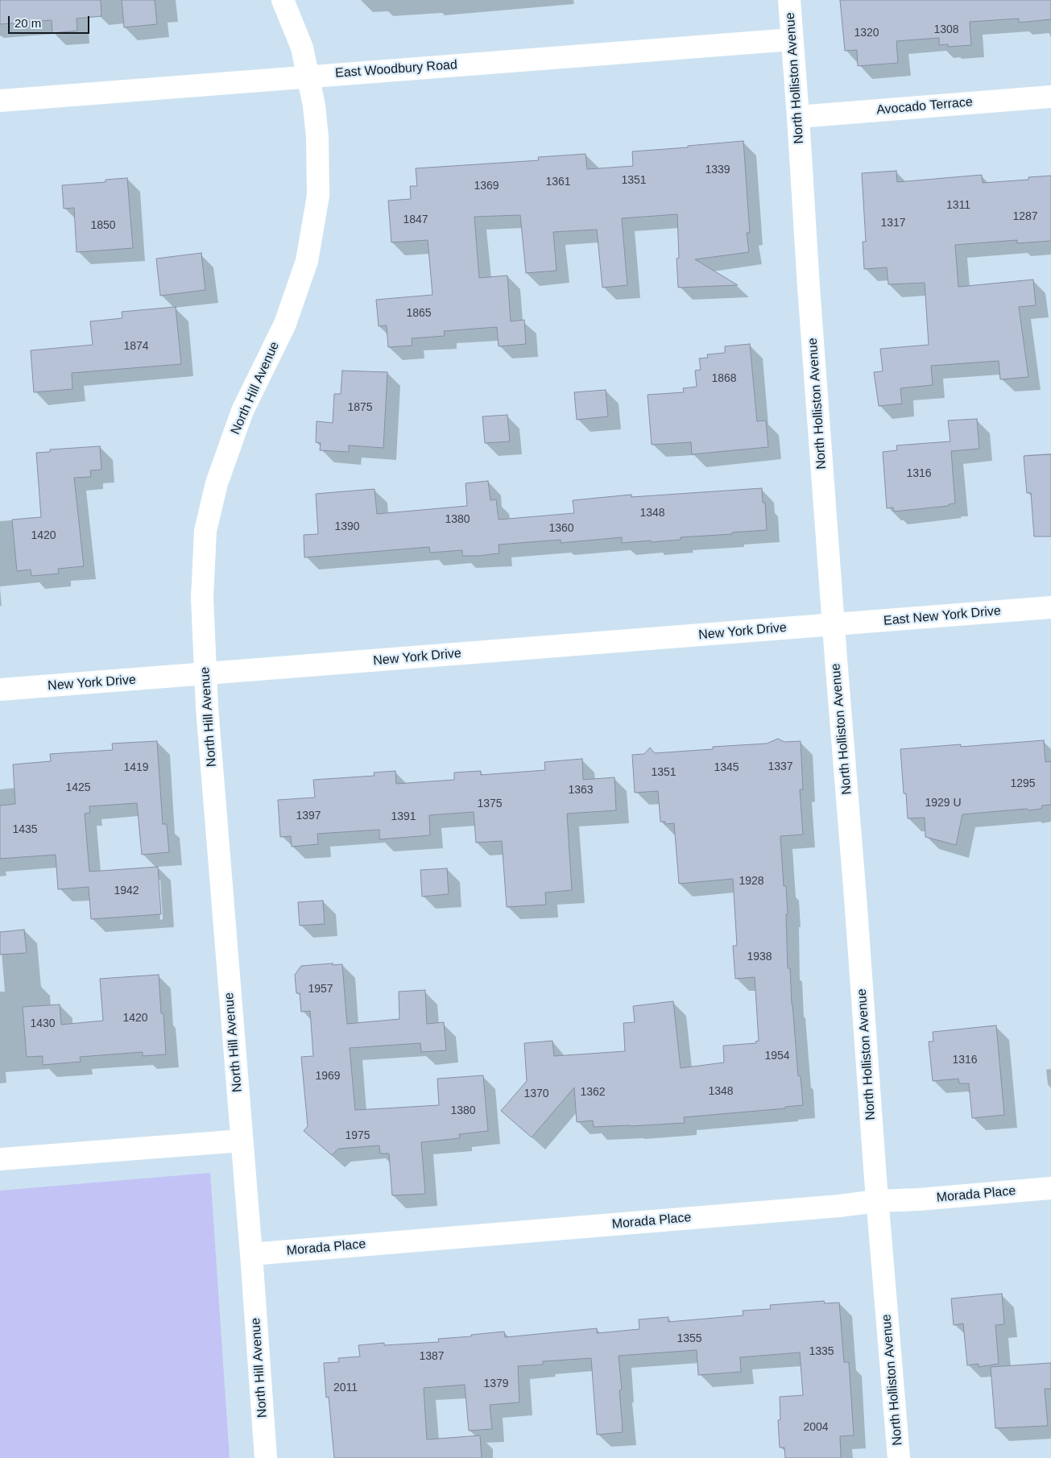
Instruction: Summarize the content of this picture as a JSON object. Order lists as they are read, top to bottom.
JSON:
{
  "streets": {
    "street": [
      "East Woodbury Road",
      "North Holliston Avenue",
      "Avocado Terrace",
      "North Hill Avenue",
      "East New York Drive",
      "New York Drive",
      "Morada Place"
    ]
  },
  "crossings": [
    ["East Woodbury Road", "North Holliston Avenue"],
    ["East Woodbury Road", "North Hill Avenue"],
    ["North Holliston Avenue", "Avocado Terrace"],
    ["North Holliston Avenue", "East New York Drive"],
    ["North Holliston Avenue", "New York Drive"],
    ["North Holliston Avenue", "Morada Place"],
    ["North Hill Avenue", "New York Drive"],
    ["North Hill Avenue", "Morada Place"],
    ["East New York Drive", "New York Drive"]
  ],
  "house_numbers": [
    "1308",
    "1320",
    "1339",
    "1351",
    "1361",
    "1369",
    "1311",
    "1287",
    "1847",
    "1317",
    "1850",
    "1865",
    "1874",
    "1868",
    "1875",
    "1316",
    "1348",
    "1380",
    "1390",
    "1360",
    "1420",
    "1337",
    "1419",
    "1345",
    "1351",
    "1295",
    "1425",
    "1363",
    "1929 U",
    "1375",
    "1397",
    "1391",
    "1435",
    "1928",
    "1942",
    "1938",
    "1957",
    "1420",
    "1430",
    "1954",
    "1316",
    "1969",
    "1348",
    "1362",
    "1370",
    "1380",
    "1975",
    "1355",
    "1335",
    "1387",
    "1379",
    "2011",
    "2004"
  ],
  "scale_bar": "20 m"
}
